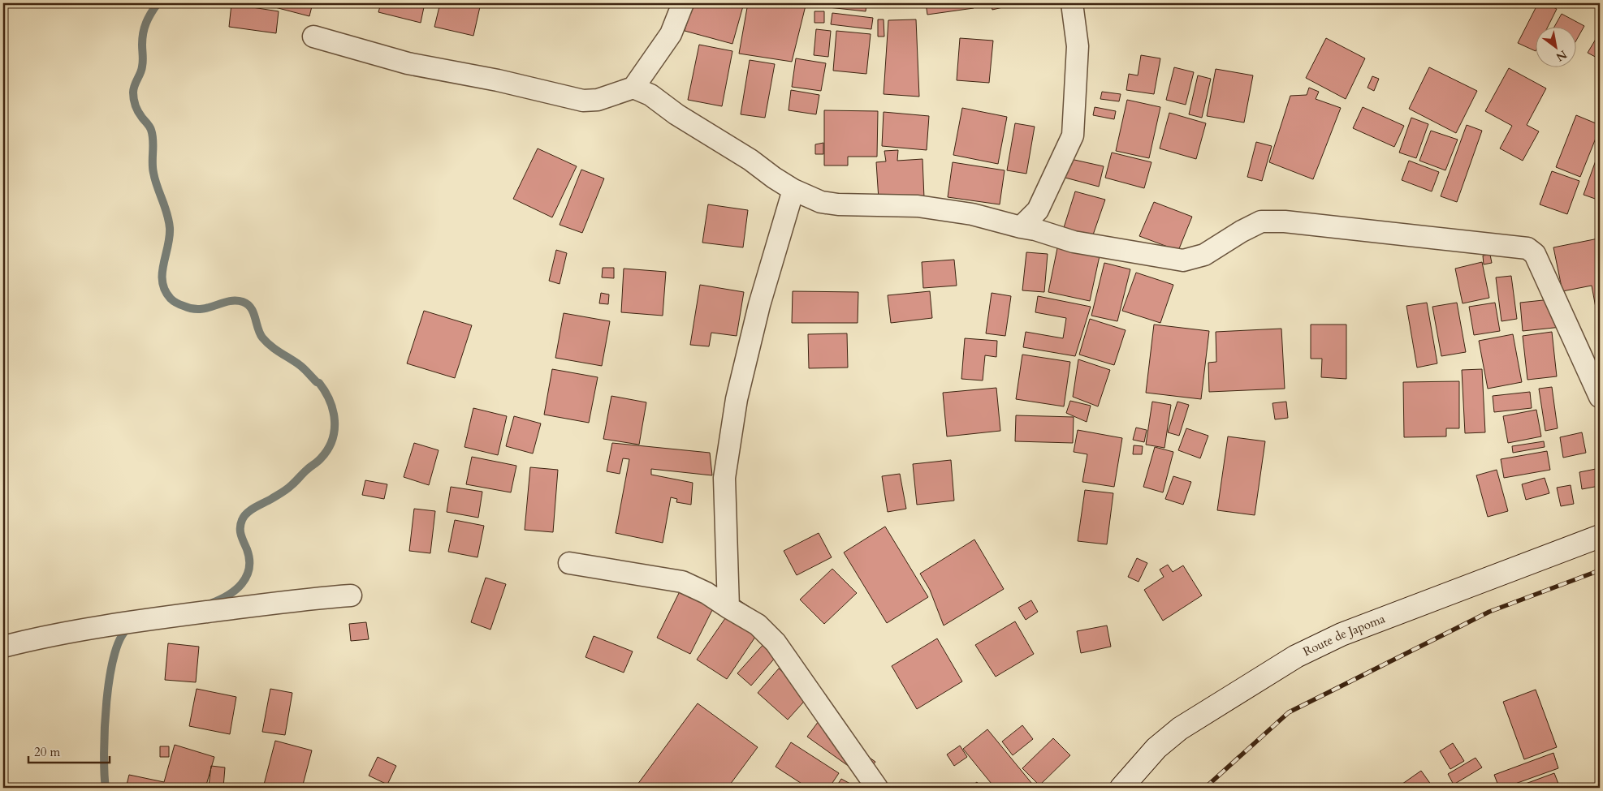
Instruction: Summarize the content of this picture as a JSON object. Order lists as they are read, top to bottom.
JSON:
{
  "streets": {
    "street": ["Route de Japoma"]
  },
  "scale_bar": "20 m",
  "north": "bottom right"
}
